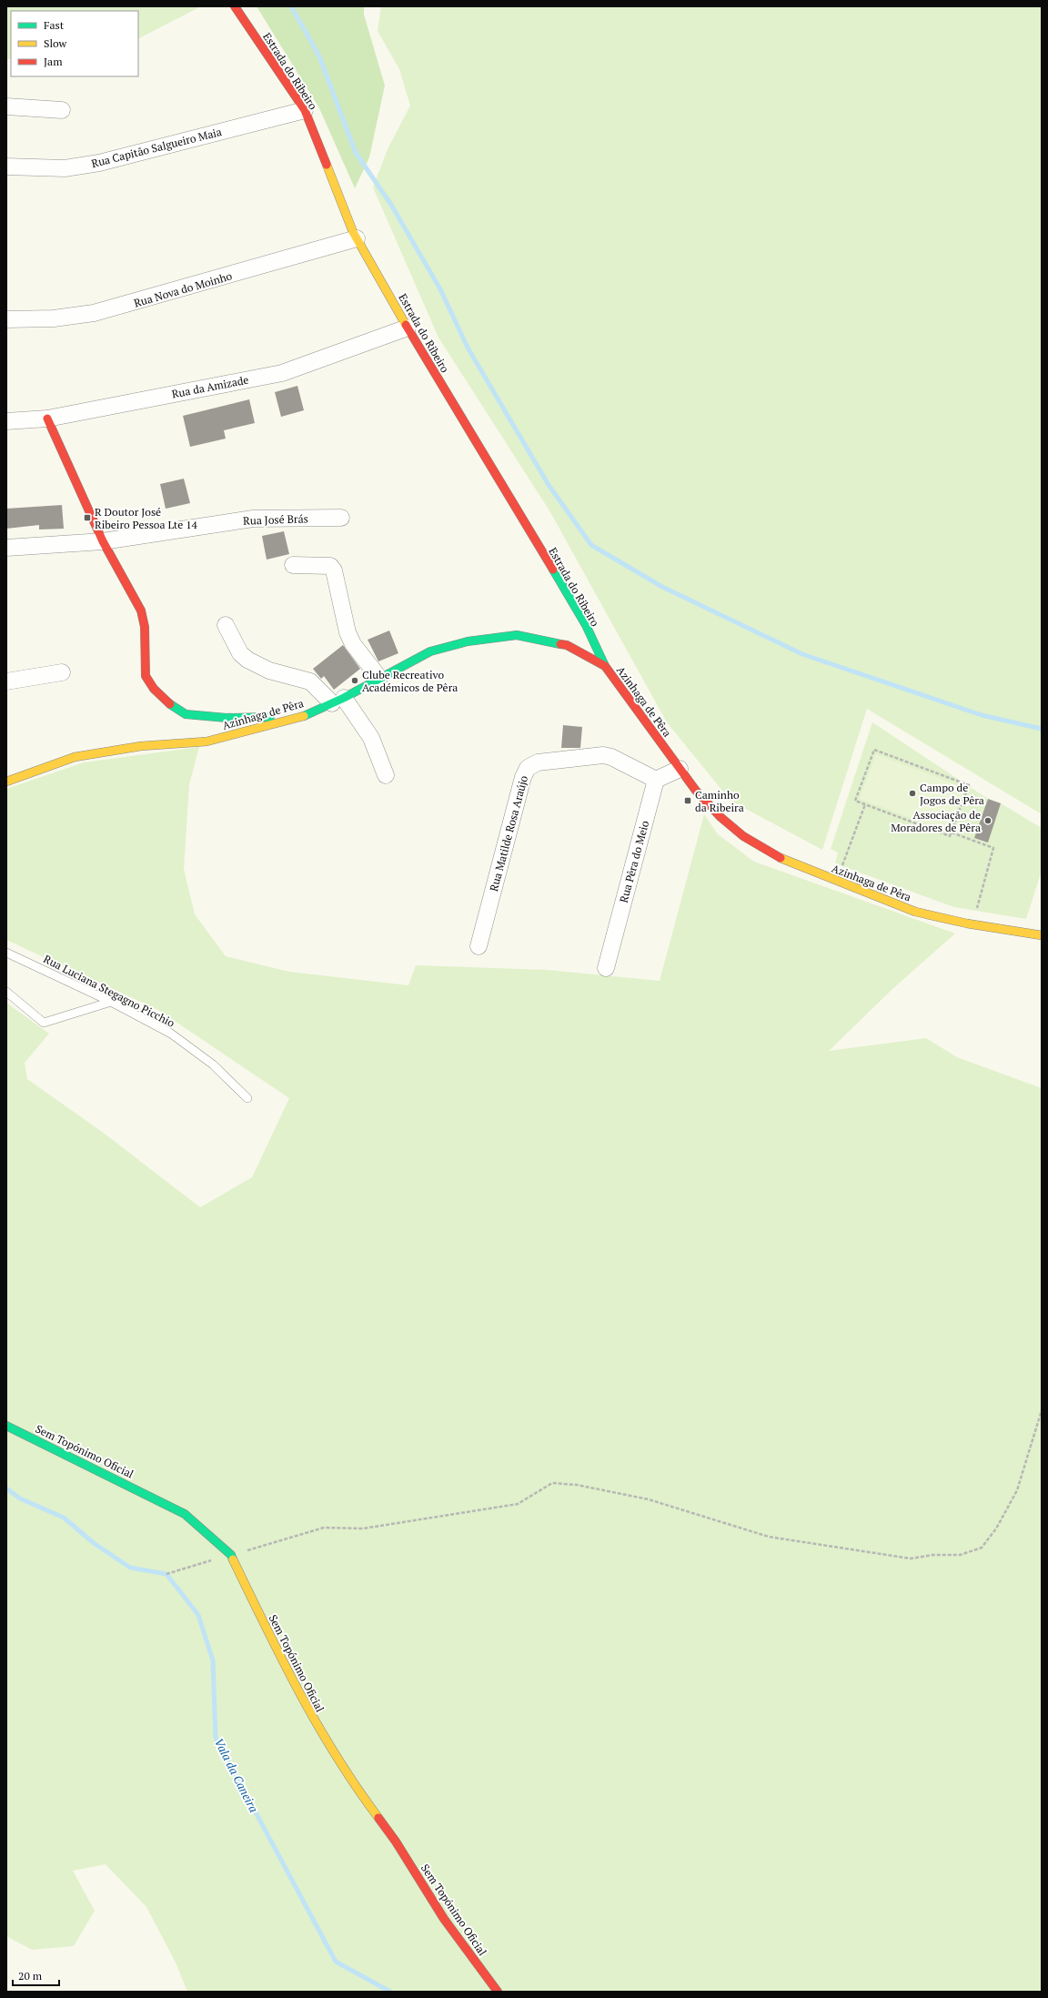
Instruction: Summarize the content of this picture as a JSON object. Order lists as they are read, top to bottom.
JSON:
{
  "streets": {
    "street": [
      "Estrada do Ribeiro",
      "Rua Capitão Salgueiro Maia",
      "Rua Nova do Moinho",
      "Rua da Amizade",
      "Rua José Brás",
      "Azinhaga de Pêra",
      "Rua Matilde Rosa Araújo",
      "Rua Pêra do Meio",
      "Sem Topónimo Oficial"
    ],
    "lane": ["Rua Luciana Stegagno Picchio"]
  },
  "crossings": [
    ["Estrada do Ribeiro", "Rua Capitão Salgueiro Maia"],
    ["Estrada do Ribeiro", "Rua Nova do Moinho"],
    ["Estrada do Ribeiro", "Rua da Amizade"],
    ["Estrada do Ribeiro", "Azinhaga de Pêra"],
    ["Rua Matilde Rosa Araújo", "Rua Pêra do Meio"]
  ],
  "water": ["Vala da Caneira"],
  "places": {
    "transit": ["R Doutor José Ribeiro Pessoa Lte 14", "Caminho da Ribeira"],
    "other": ["Clube Recreativo Académicos de Pêra", "Campo de Jogos de Pêra", "Associação de Moradores de Pêra"]
  },
  "legend": ["Fast", "Slow", "Jam"],
  "scale_bar": "20 m"
}
